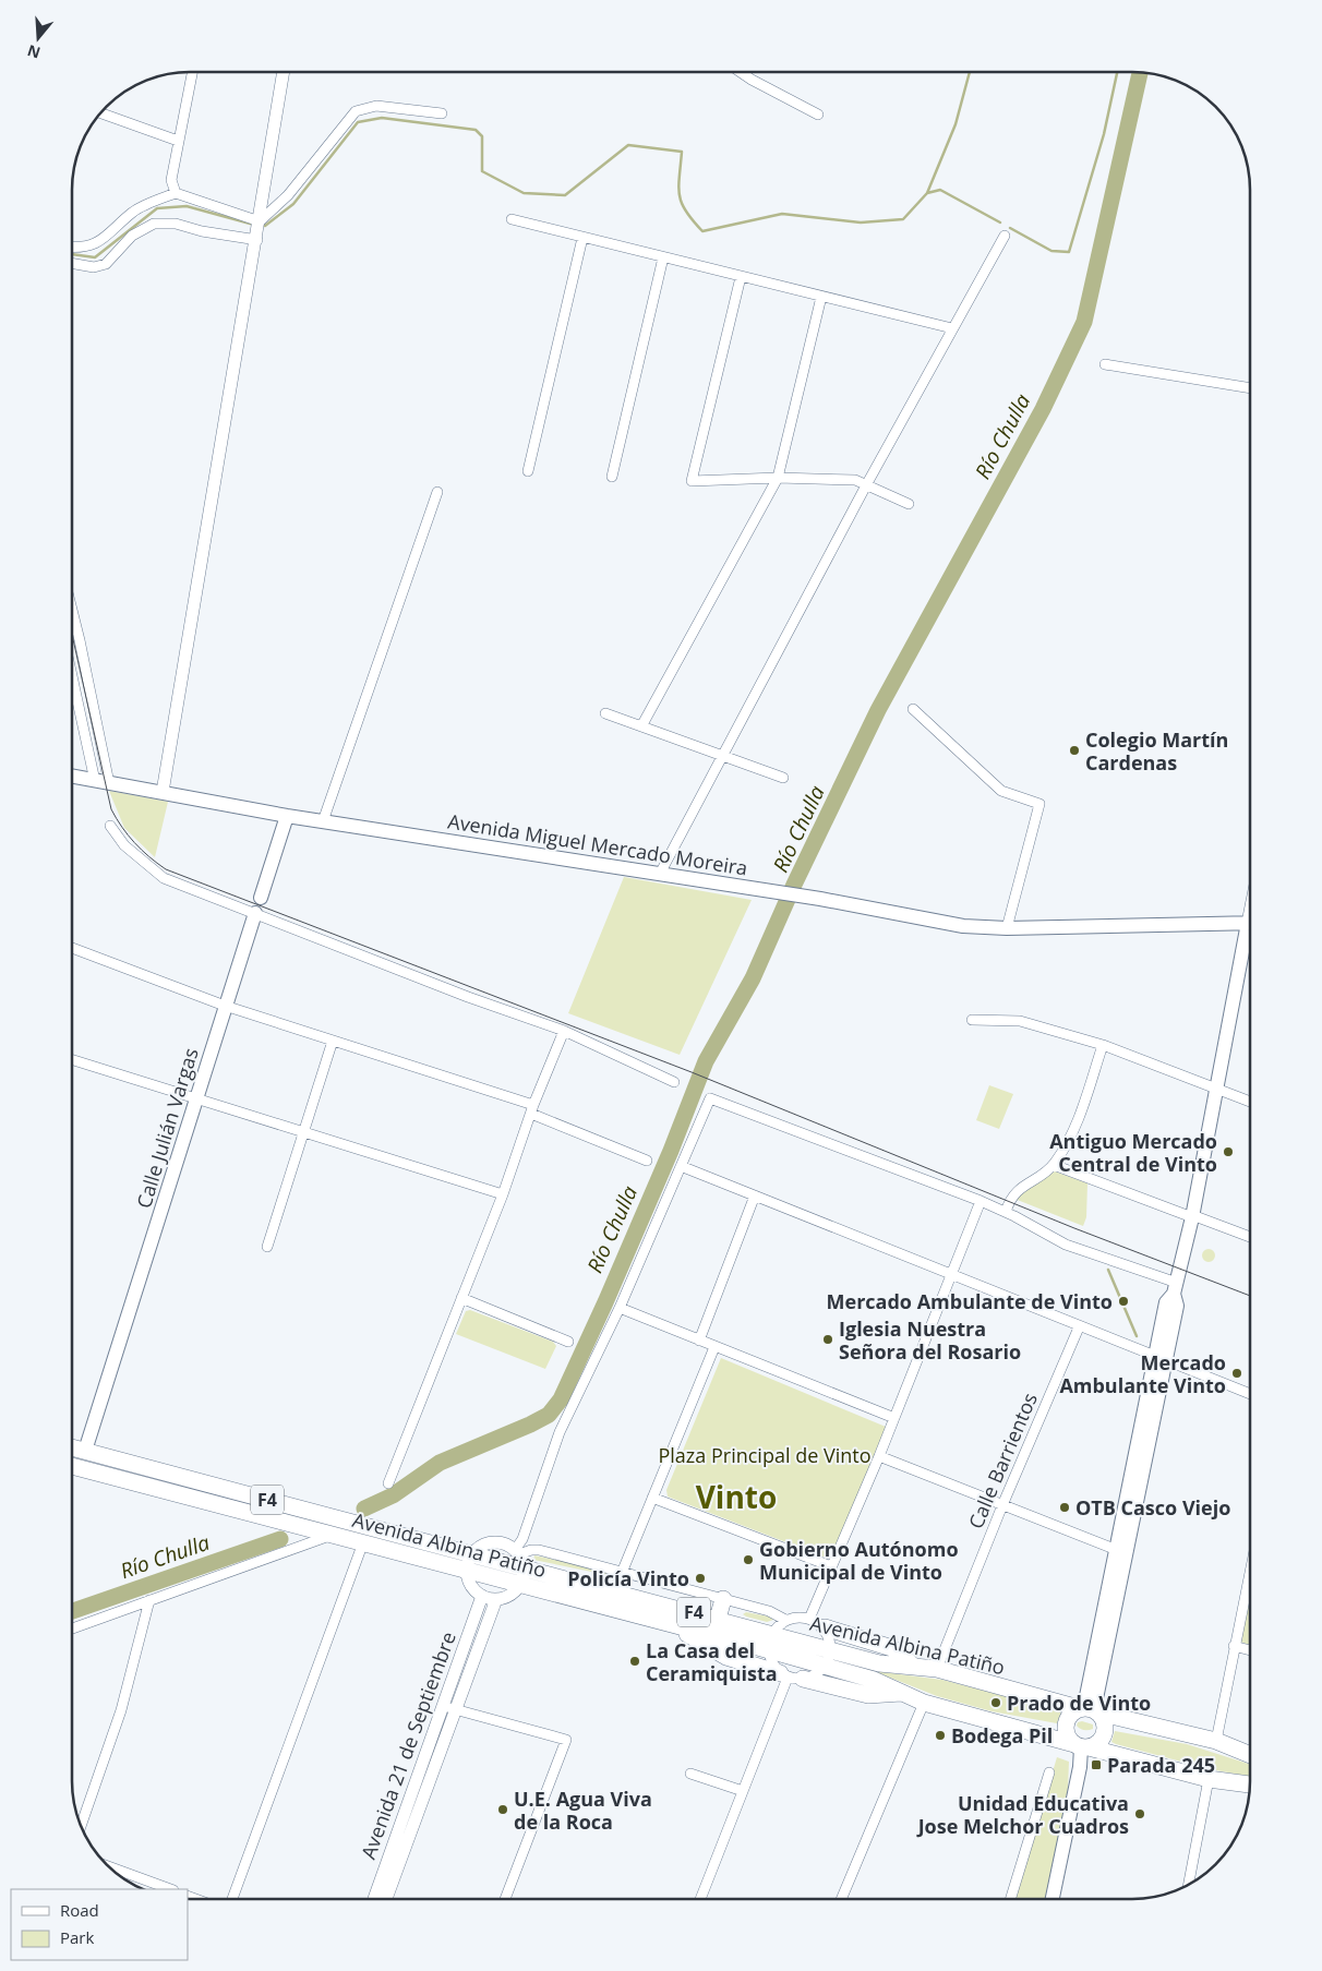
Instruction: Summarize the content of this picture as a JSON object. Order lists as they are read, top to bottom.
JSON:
{
  "streets": {
    "highway": ["F4", "Avenida Albina Patiño"],
    "main road": ["Avenida Miguel Mercado Moreira", "Calle Julián Vargas"],
    "street": ["Calle Barrientos", "Avenida 21 de Septiembre"]
  },
  "crossings": [
    ["Avenida Miguel Mercado Moreira", "Calle Julián Vargas"],
    ["Calle Julián Vargas", "Avenida Albina Patiño"],
    ["Calle Barrientos", "Avenida Albina Patiño"]
  ],
  "districts": ["Vinto"],
  "water": ["Río Chulla"],
  "parks": ["Plaza Principal de Vinto"],
  "places": {
    "other": [
      "Colegio Martín Cardenas",
      "Antiguo Mercado Central de Vinto",
      "Mercado Ambulante de Vinto",
      "Iglesia Nuestra Señora del Rosario",
      "Mercado Ambulante Vinto",
      "OTB Casco Viejo",
      "Gobierno Autónomo Municipal de Vinto",
      "Policía Vinto",
      "La Casa del Ceramiquista",
      "Prado de Vinto",
      "Bodega Pil",
      "U.E. Agua Viva de la Roca",
      "Unidad Educativa Jose Melchor Cuadros"
    ],
    "transit": ["Parada 245"]
  },
  "legend": ["Road", "Park"],
  "north": "bottom"
}
